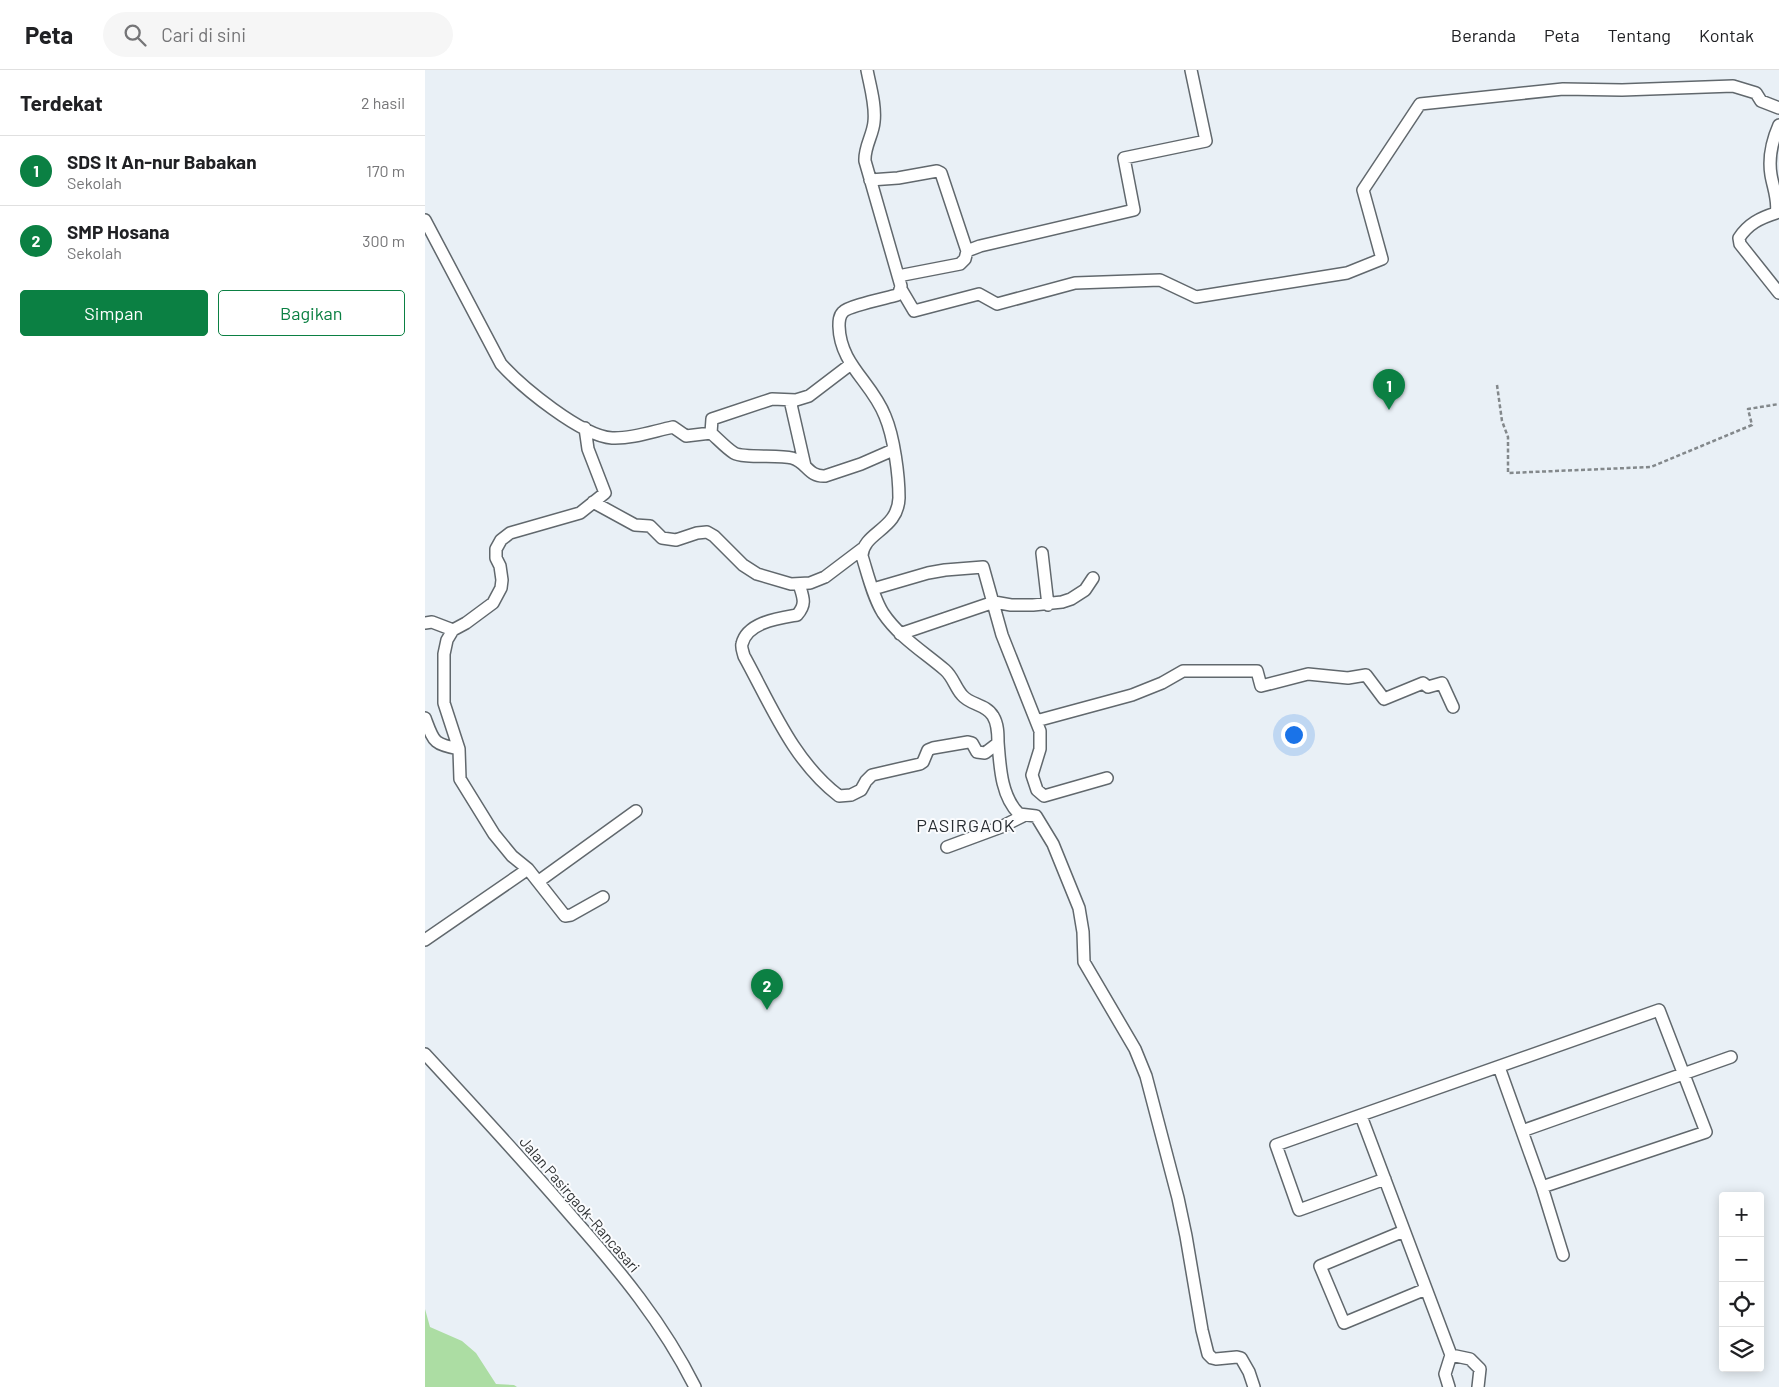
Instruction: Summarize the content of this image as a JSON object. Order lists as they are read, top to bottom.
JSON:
{
  "streets": {
    "street": ["Jalan Pasirgaok–Rancasari"]
  },
  "districts": ["PASIRGAOK"],
  "page": {
    "header": "Peta",
    "search": "Cari di sini",
    "nav": [
      "Beranda",
      "Peta",
      "Tentang",
      "Kontak"
    ],
    "heading": ["Terdekat", "2 hasil"],
    "list": [
      {
        "mark": "1",
        "name": "SDS It An-nur Babakan",
        "note": "Sekolah",
        "value": "170 m"
      },
      {
        "mark": "2",
        "name": "SMP Hosana",
        "note": "Sekolah",
        "value": "300 m"
      }
    ],
    "buttons": ["Simpan", "Bagikan"],
    "pins": ["1", "2"],
    "map_buttons": ["+", "−"]
  }
}
